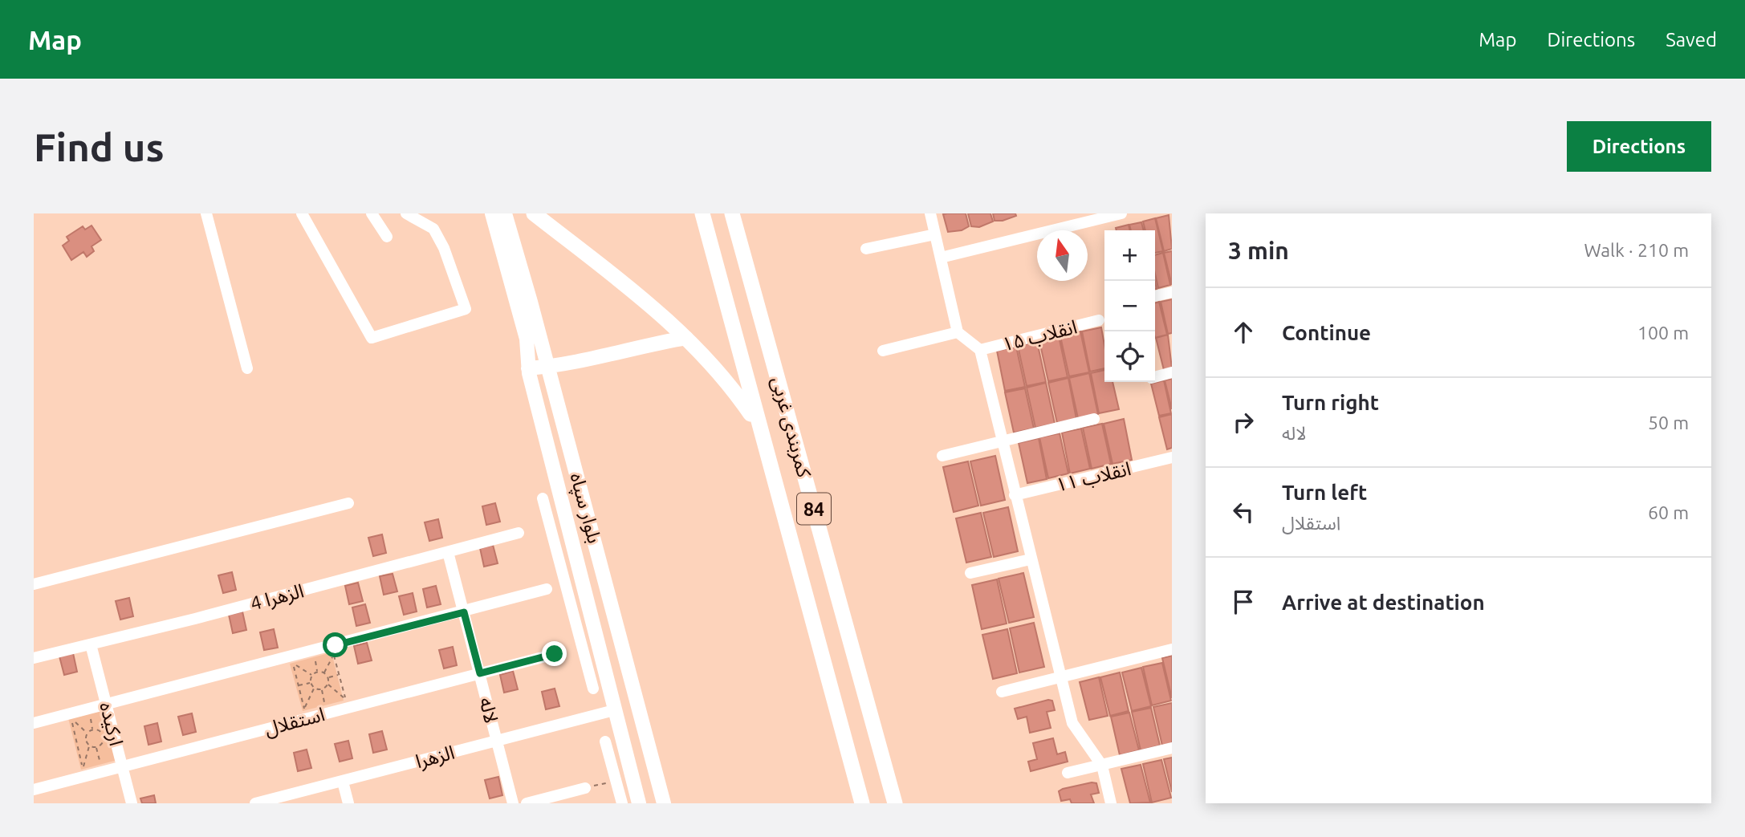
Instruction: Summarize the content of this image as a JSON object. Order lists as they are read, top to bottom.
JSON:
{
  "streets": {
    "highway": ["کمربندی غربی", "84"],
    "main road": ["بلوار سپاه"],
    "street": [
      "انقلاب ۱۵",
      "انقلاب ۱۱",
      "الزهرا 4",
      "لاله",
      "استقلال",
      "ارکیده",
      "الزهرا"
    ]
  },
  "crossings": [
    ["بلوار سپاه", "الزهرا"],
    ["الزهرا 4", "لاله"],
    ["الزهرا 4", "ارکیده"],
    ["لاله", "استقلال"],
    ["لاله", "الزهرا"],
    ["استقلال", "ارکیده"]
  ],
  "north": "top",
  "page": {
    "header": "Map",
    "nav": ["Map", "Directions", "Saved"],
    "buttons": "Directions",
    "title": "Find us",
    "heading": ["3 min", "Walk · 210 m"],
    "map_buttons": ["+", "−"],
    "list": [
      ["Continue", "100 m"],
      ["Turn right", "لاله", "50 m"],
      ["Turn left", "استقلال", "60 m"],
      "Arrive at destination"
    ]
  }
}
